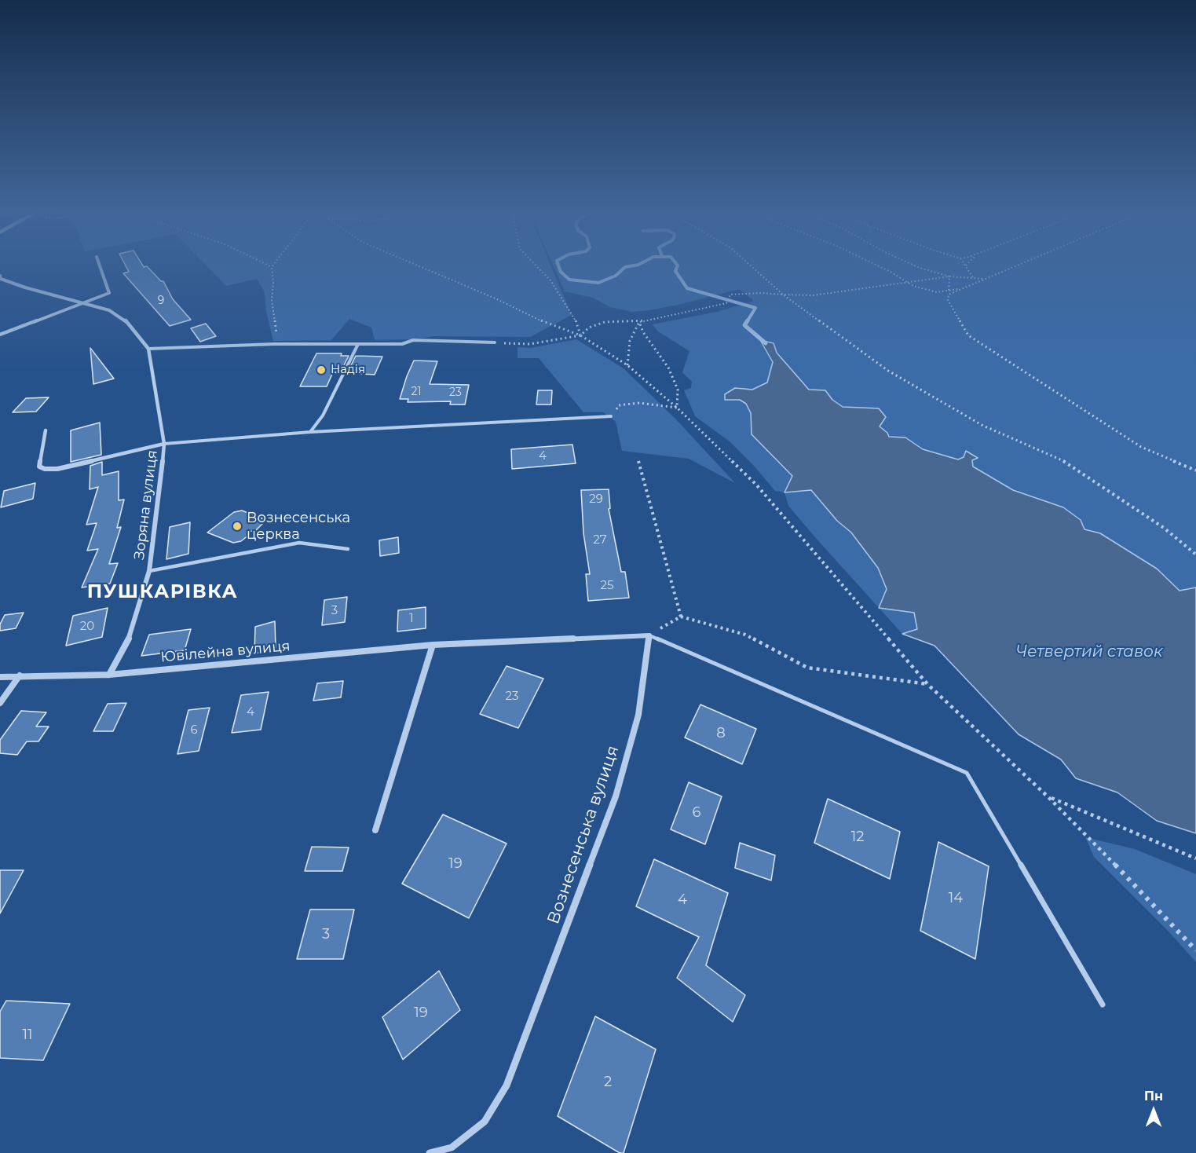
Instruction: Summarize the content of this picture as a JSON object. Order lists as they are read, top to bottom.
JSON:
{
  "streets": {
    "street": ["Зоряна вулиця", "Ювілейна вулиця", "Вознесенська вулиця"]
  },
  "crossings": [
    ["Зоряна вулиця", "Ювілейна вулиця"]
  ],
  "districts": ["ПУШКАРІВКА"],
  "water": ["Четвертий ставок"],
  "places": ["Надія", "Вознесенська церква"],
  "house_numbers": [
    "9",
    "21",
    "23",
    "4",
    "29",
    "27",
    "25",
    "3",
    "1",
    "20",
    "23",
    "4",
    "6",
    "8",
    "6",
    "12",
    "19",
    "14",
    "4",
    "3",
    "19",
    "11",
    "2"
  ],
  "north": "top"
}
